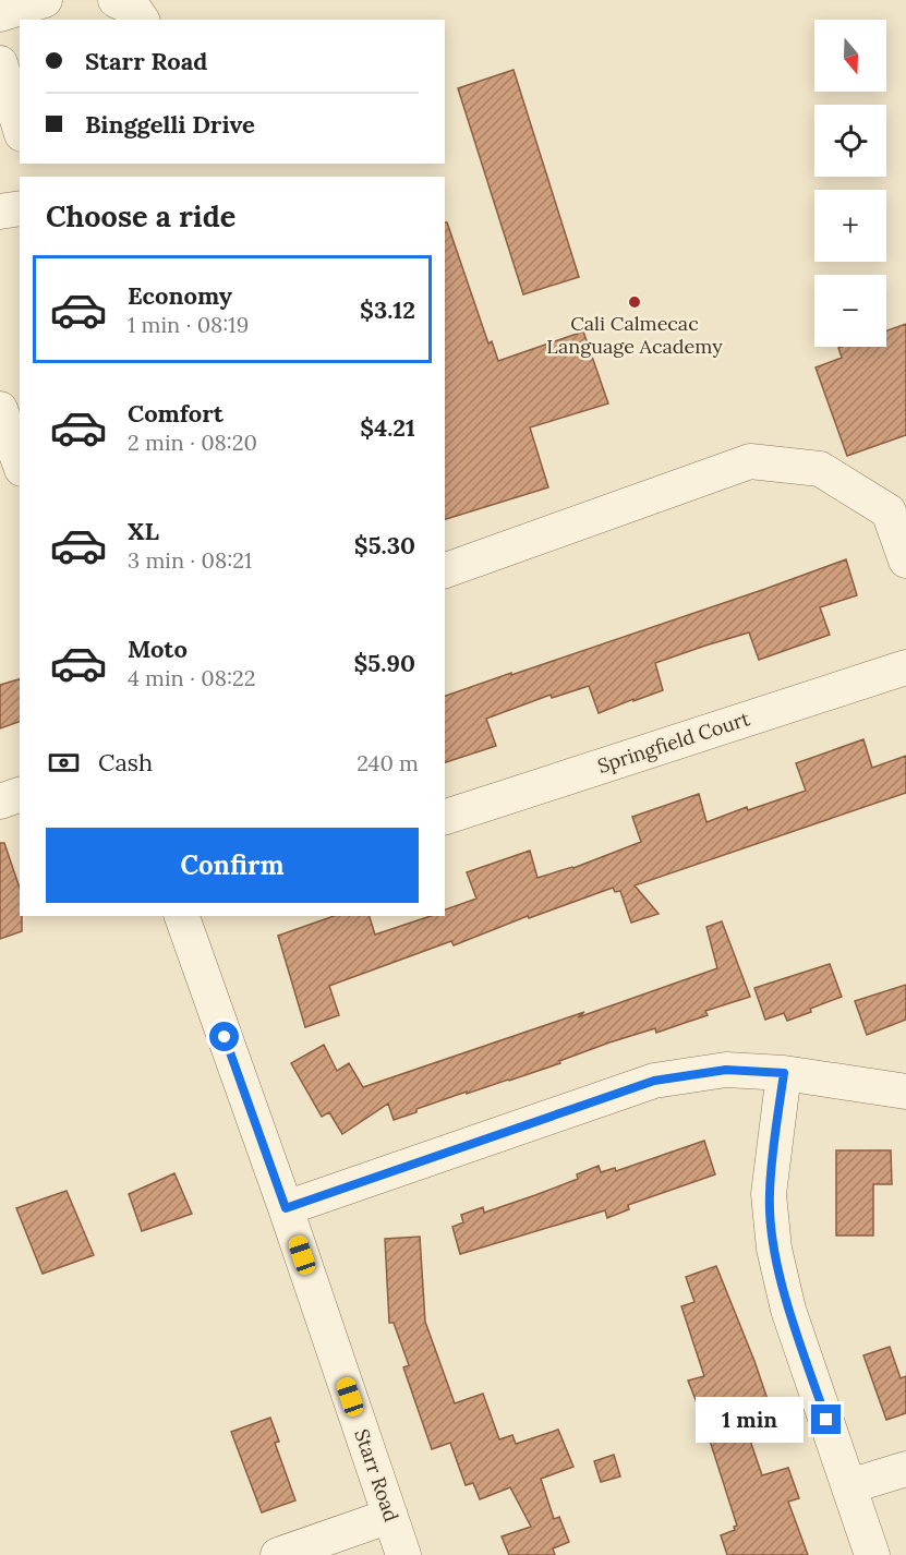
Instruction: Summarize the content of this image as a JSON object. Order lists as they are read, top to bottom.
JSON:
{
  "streets": {
    "street": ["Springfield Court", "Starr Road"]
  },
  "places": ["Cali Calmecac Language Academy"],
  "north": "bottom",
  "page": {
    "map_buttons": ["+", "−"],
    "banner": ["Starr Road", "Binggelli Drive"],
    "heading": "Choose a ride",
    "list": [
      {
        "name": "Economy",
        "note": "1 min · 08:19",
        "value": "$3.12"
      },
      {
        "name": "Comfort",
        "note": "2 min · 08:20",
        "value": "$4.21"
      },
      {
        "name": "XL",
        "note": "3 min · 08:21",
        "value": "$5.30"
      },
      {
        "name": "Moto",
        "note": "4 min · 08:22",
        "value": "$5.90"
      }
    ],
    "pay": ["Cash", "240 m"],
    "buttons": "Confirm",
    "bubble": "1 min"
  }
}
